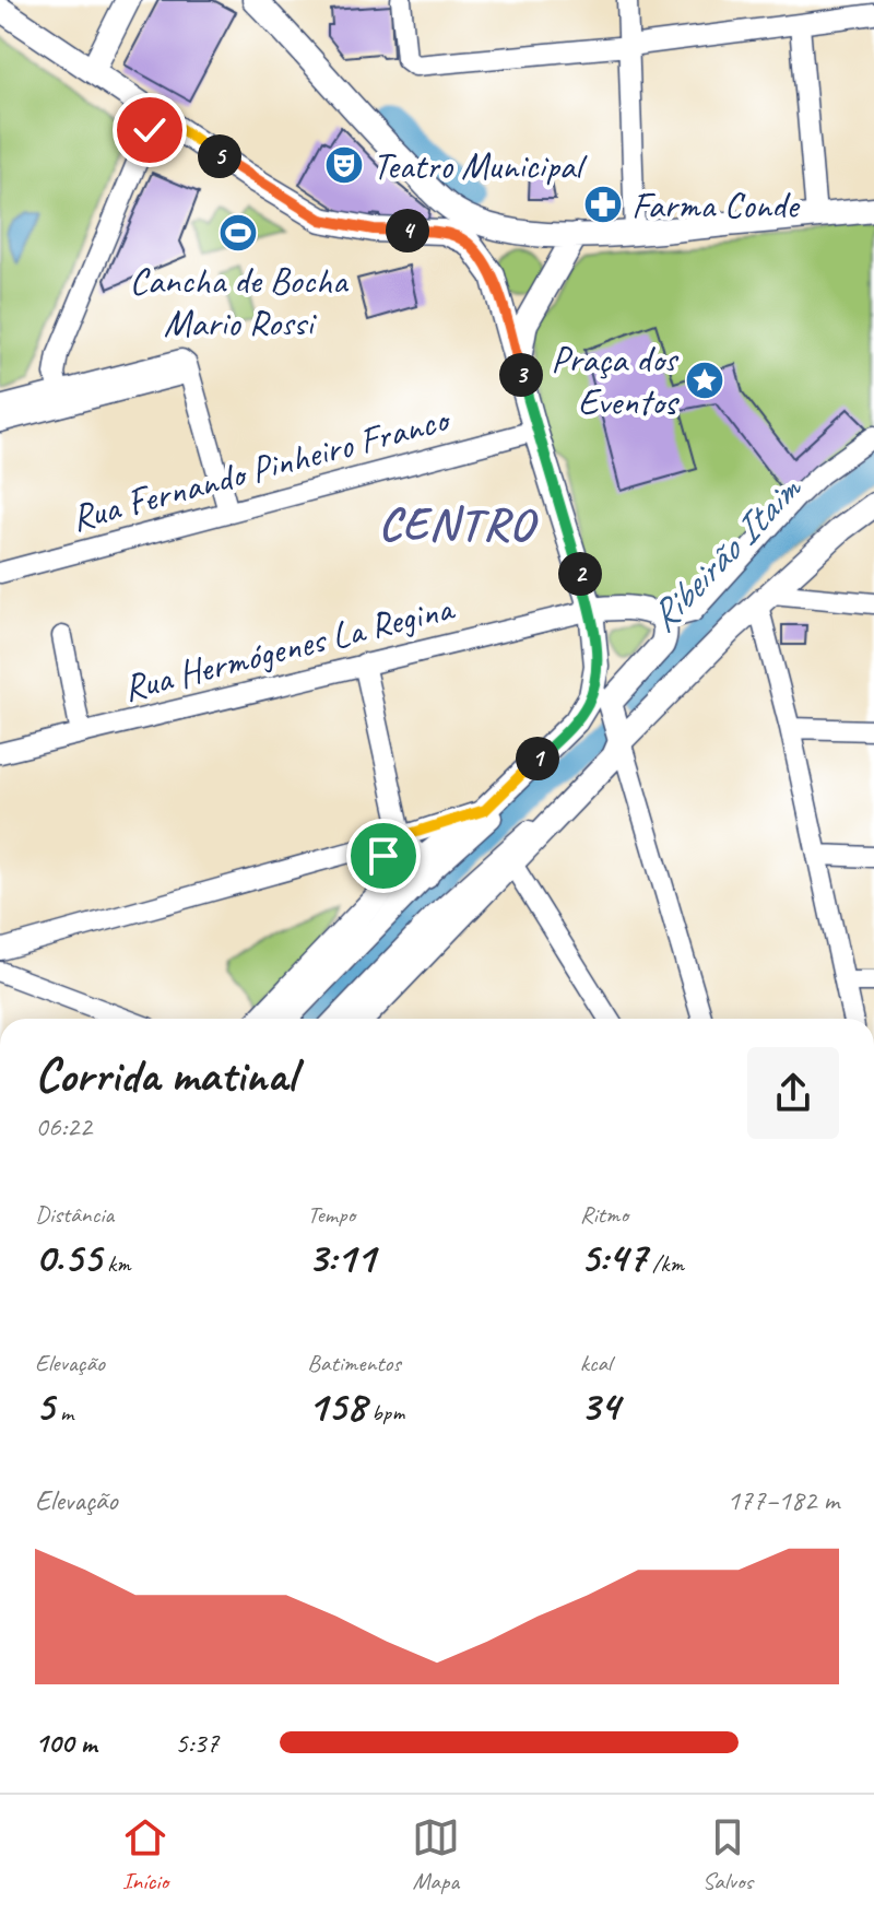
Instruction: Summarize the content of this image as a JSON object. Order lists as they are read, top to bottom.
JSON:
{
  "streets": {
    "street": ["Rua Fernando Pinheiro Franco", "Rua Hermógenes La Regina"]
  },
  "districts": ["CENTRO"],
  "water": ["Ribeirão Itaim"],
  "places": {
    "theatre": ["Teatro Municipal"],
    "pharmacy": ["Farma Conde"],
    "sports": ["Cancha de Bocha Mario Rossi"],
    "place": ["Praça dos Eventos"]
  },
  "page": {
    "pins": [
      "5",
      "4",
      "3",
      "2",
      "1"
    ],
    "heading": ["Corrida matinal", "06:22"],
    "stats": [
      ["Distância", "0.55 km"],
      ["Tempo", "3:11"],
      ["Ritmo", "5:47 /km"],
      ["Elevação", "5 m"],
      ["Batimentos", "158 bpm"],
      ["kcal", "34"]
    ],
    "chart": ["Elevação", "177–182 m"],
    "list": [
      {
        "name": "100 m",
        "note": "5:37"
      }
    ],
    "tabs": ["Início", "Mapa", "Salvos"]
  }
}
